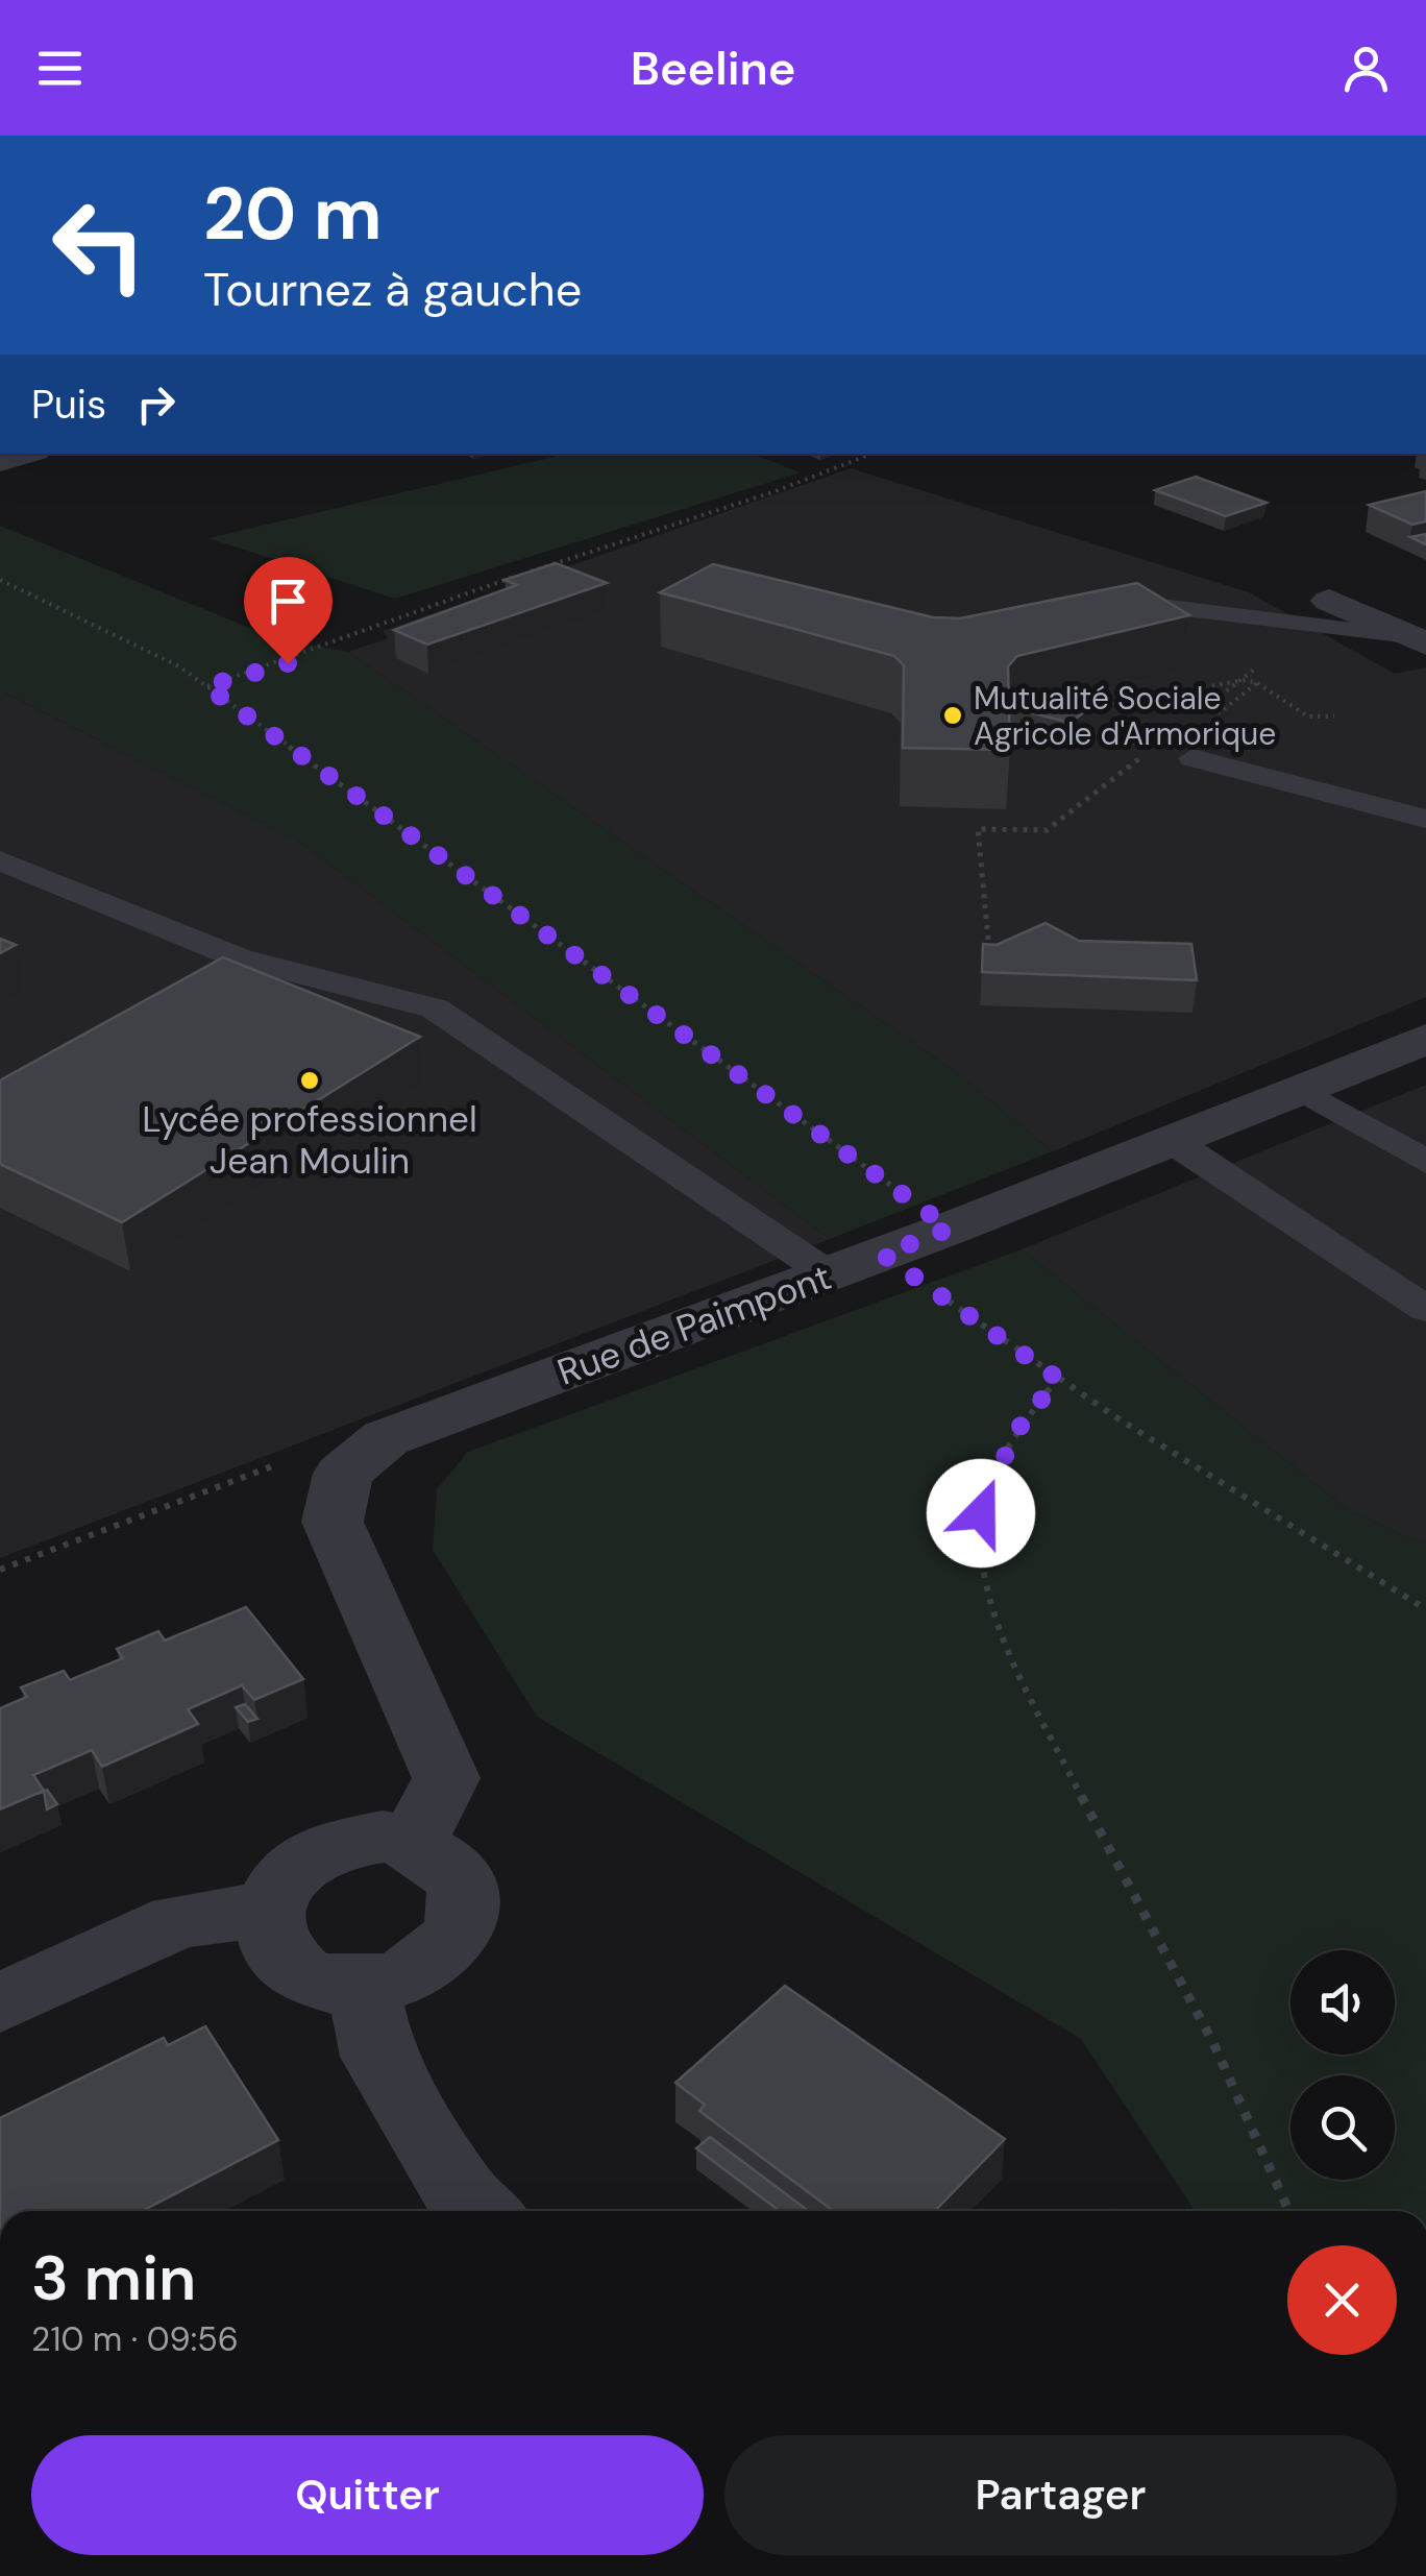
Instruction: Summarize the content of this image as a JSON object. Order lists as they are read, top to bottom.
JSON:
{
  "streets": {
    "street": ["Rue de Paimpont"]
  },
  "places": ["Mutualité Sociale Agricole d'Armorique", "Lycée professionnel Jean Moulin"],
  "page": {
    "header": "Beeline",
    "turn": ["20 m", "Tournez à gauche"],
    "then": "Puis",
    "heading": ["3 min", "210 m · 09:56"],
    "buttons": ["Quitter", "Partager"]
  }
}
